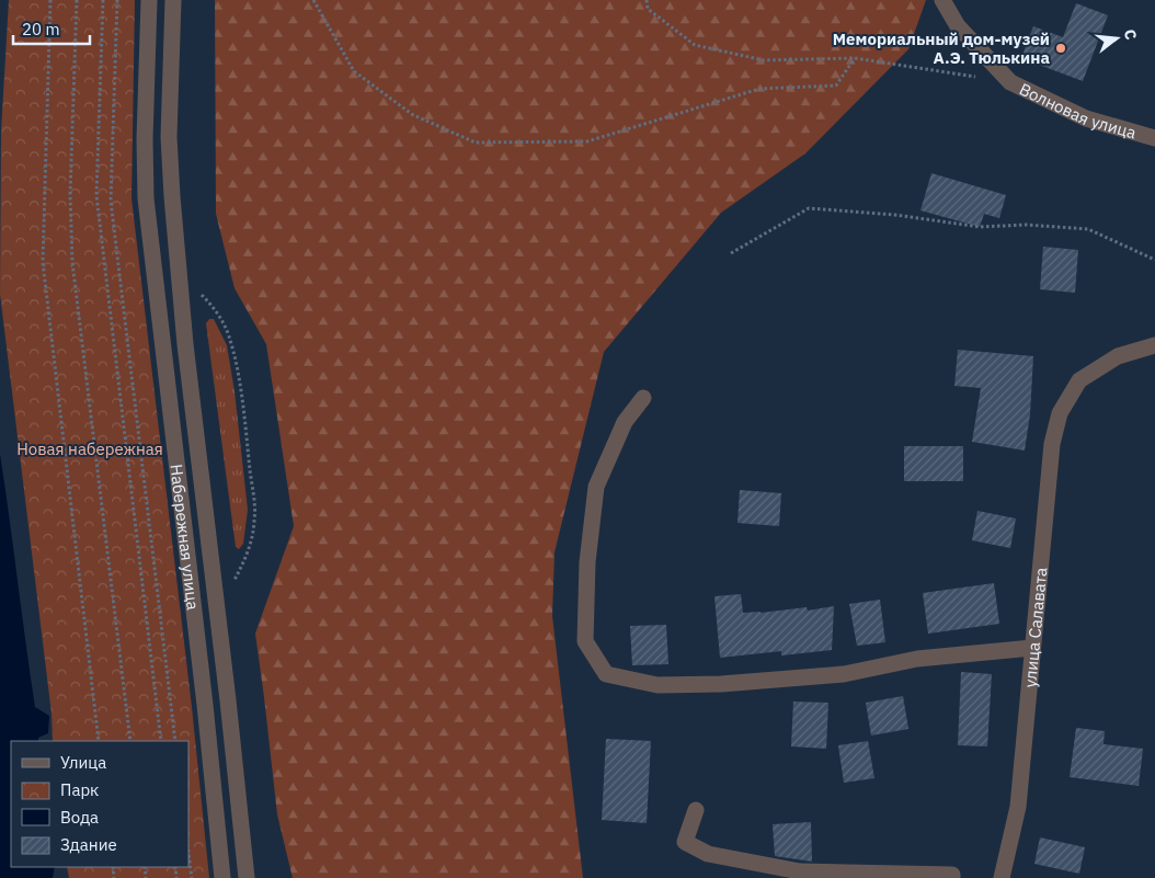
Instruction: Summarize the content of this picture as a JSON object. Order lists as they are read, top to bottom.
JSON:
{
  "streets": {
    "street": ["Волновая улица", "Набережная улица", "улица Салавата"]
  },
  "parks": ["Новая набережная"],
  "places": ["Мемориальный дом-музей А.Э. Тюлькина"],
  "legend": [
    "Улица",
    "Парк",
    "Вода",
    "Здание"
  ],
  "scale_bar": "20 m",
  "north": "right"
}
